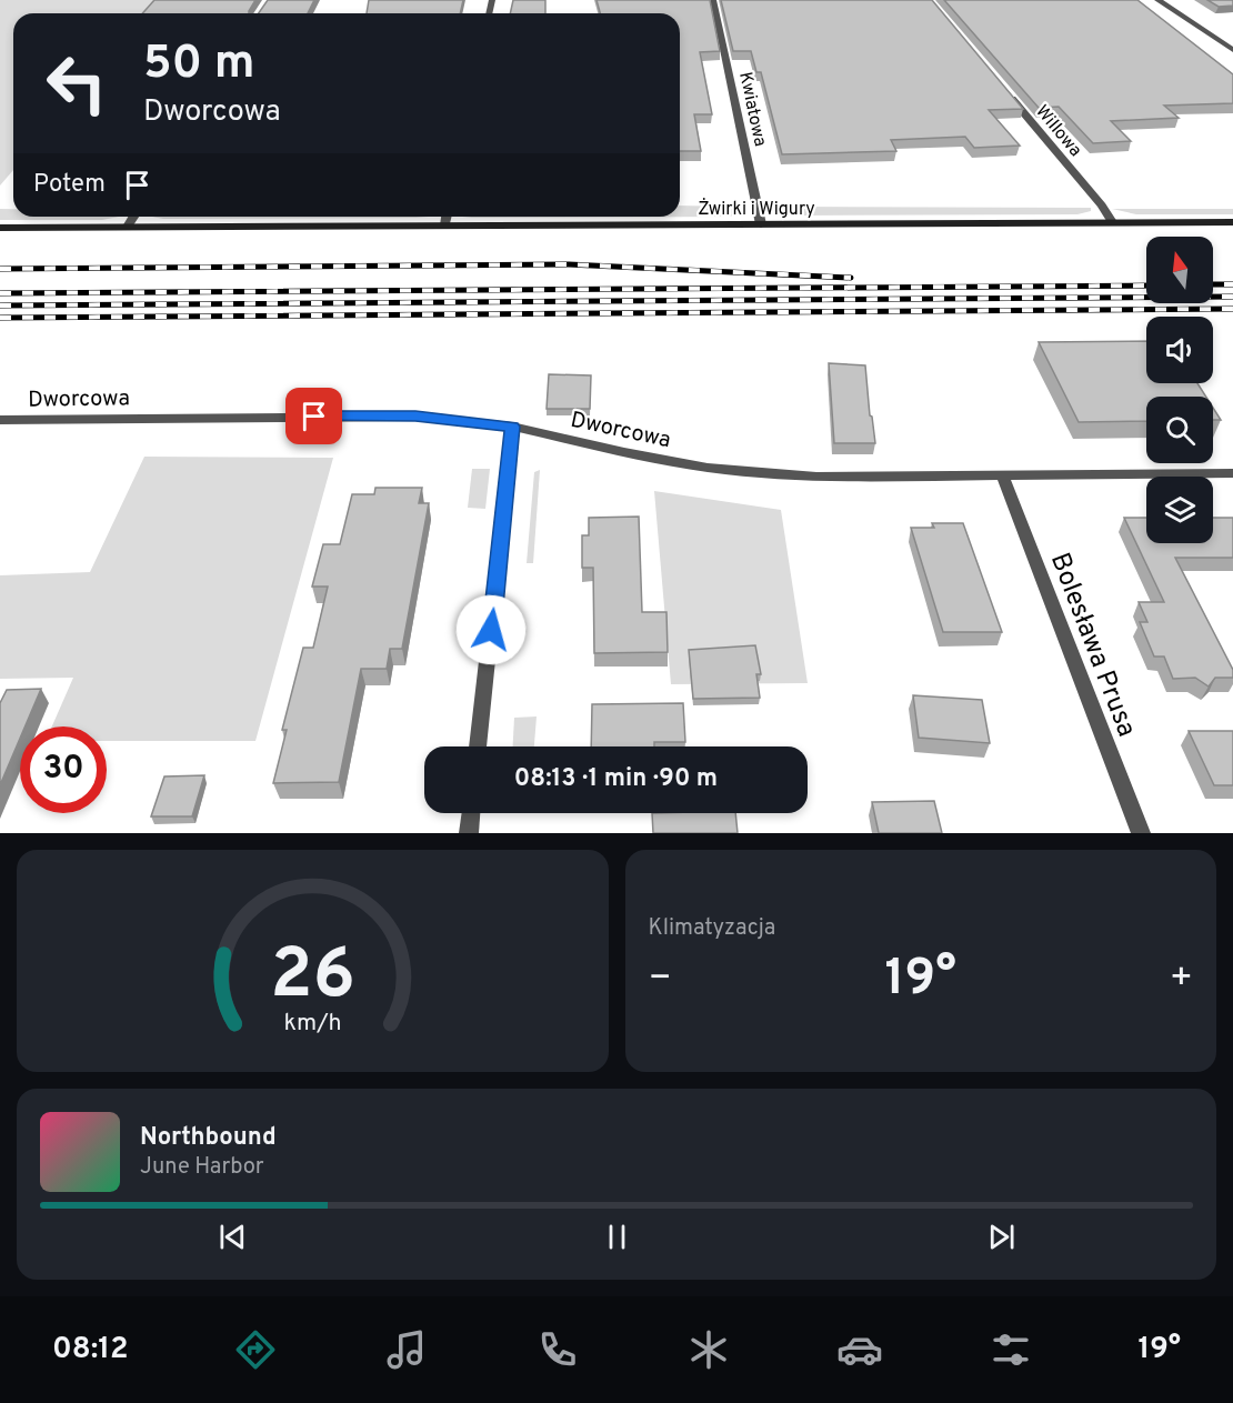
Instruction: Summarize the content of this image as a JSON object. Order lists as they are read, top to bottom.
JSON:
{
  "streets": {
    "main road": ["Żwirki i Wigury"],
    "street": [
      "Kwiatowa",
      "Willowa",
      "Dworcowa",
      "Bolesława Prusa"
    ]
  },
  "crossings": [
    ["Kwiatowa", "Żwirki i Wigury"],
    ["Willowa", "Żwirki i Wigury"],
    ["Dworcowa", "Bolesława Prusa"]
  ],
  "north": "top",
  "page": {
    "turn": ["50 m", "Dworcowa"],
    "then": "Potem",
    "limit": "30",
    "trip": "08:13 · 1 min · 90 m",
    "tile": "Klimatyzacja",
    "heat": ["−", "19°", "+"],
    "song": ["Northbound", "June Harbor"],
    "tabs": ["08:12", "19°"],
    "gauge": ["26", "km/h"]
  }
}
